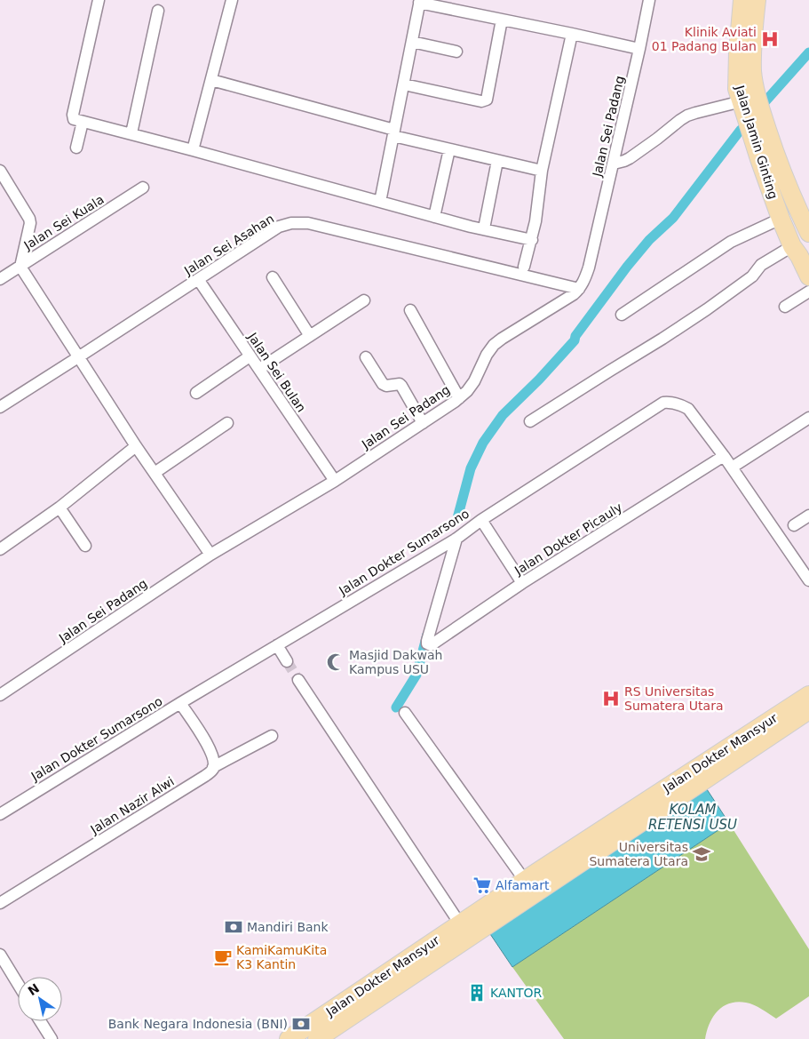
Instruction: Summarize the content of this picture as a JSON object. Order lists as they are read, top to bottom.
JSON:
{
  "streets": {
    "main road": ["Jalan Jamin Ginting", "Jalan Dokter Mansyur"],
    "street": [
      "Jalan Sei Padang",
      "Jalan Sei Kuala",
      "Jalan Sei Asahan",
      "Jalan Sei Bulan",
      "Jalan Dokter Picauly",
      "Jalan Dokter Sumarsono",
      "Jalan Nazir Alwi"
    ]
  },
  "crossings": [
    ["Jalan Sei Padang", "Jalan Sei Asahan"],
    ["Jalan Sei Padang", "Jalan Sei Bulan"],
    ["Jalan Sei Asahan", "Jalan Sei Bulan"],
    ["Jalan Dokter Picauly", "Jalan Dokter Sumarsono"]
  ],
  "water": ["KOLAM RETENSI USU"],
  "places": {
    "hospital": ["Klinik Aviati 01 Padang Bulan", "RS Universitas Sumatera Utara"],
    "mosque": ["Masjid Dakwah Kampus USU"],
    "school or university": ["Universitas Sumatera Utara"],
    "supermarket": ["Alfamart"],
    "bank": ["Mandiri Bank", "Bank Negara Indonesia (BNI)"],
    "cafe": ["KamiKamuKita K3 Kantin"],
    "building": ["KANTOR"]
  },
  "north": "top left"
}
